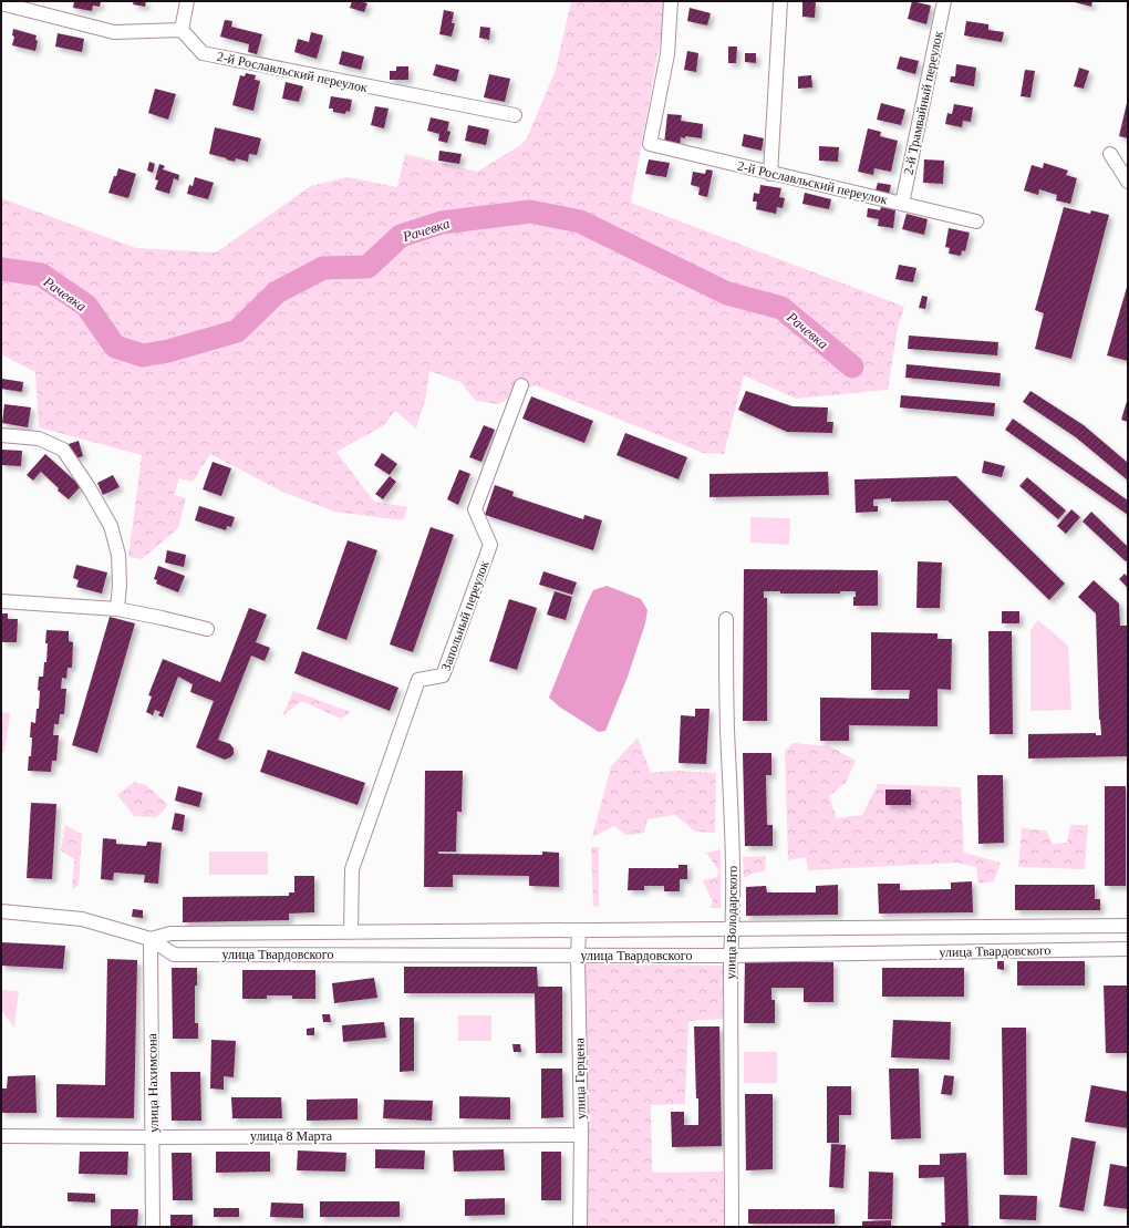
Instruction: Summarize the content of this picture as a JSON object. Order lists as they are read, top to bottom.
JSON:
{
  "streets": {
    "street": [
      "2-й Рославльский переулок",
      "2-й Трамвайный переулок",
      "Запольный переулок",
      "улица Володарского",
      "улица Твардовского",
      "улица Герцена",
      "улица Нахимсона",
      "улица 8 Марта"
    ]
  },
  "crossings": [
    ["2-й Рославльский переулок", "2-й Трамвайный переулок"],
    ["Запольный переулок", "улица Твардовского"],
    ["улица Володарского", "улица Твардовского"],
    ["улица Твардовского", "улица Герцена"],
    ["улица Твардовского", "улица Нахимсона"],
    ["улица Герцена", "улица 8 Марта"],
    ["улица Нахимсона", "улица 8 Марта"]
  ],
  "water": ["Рачевка"]
}
